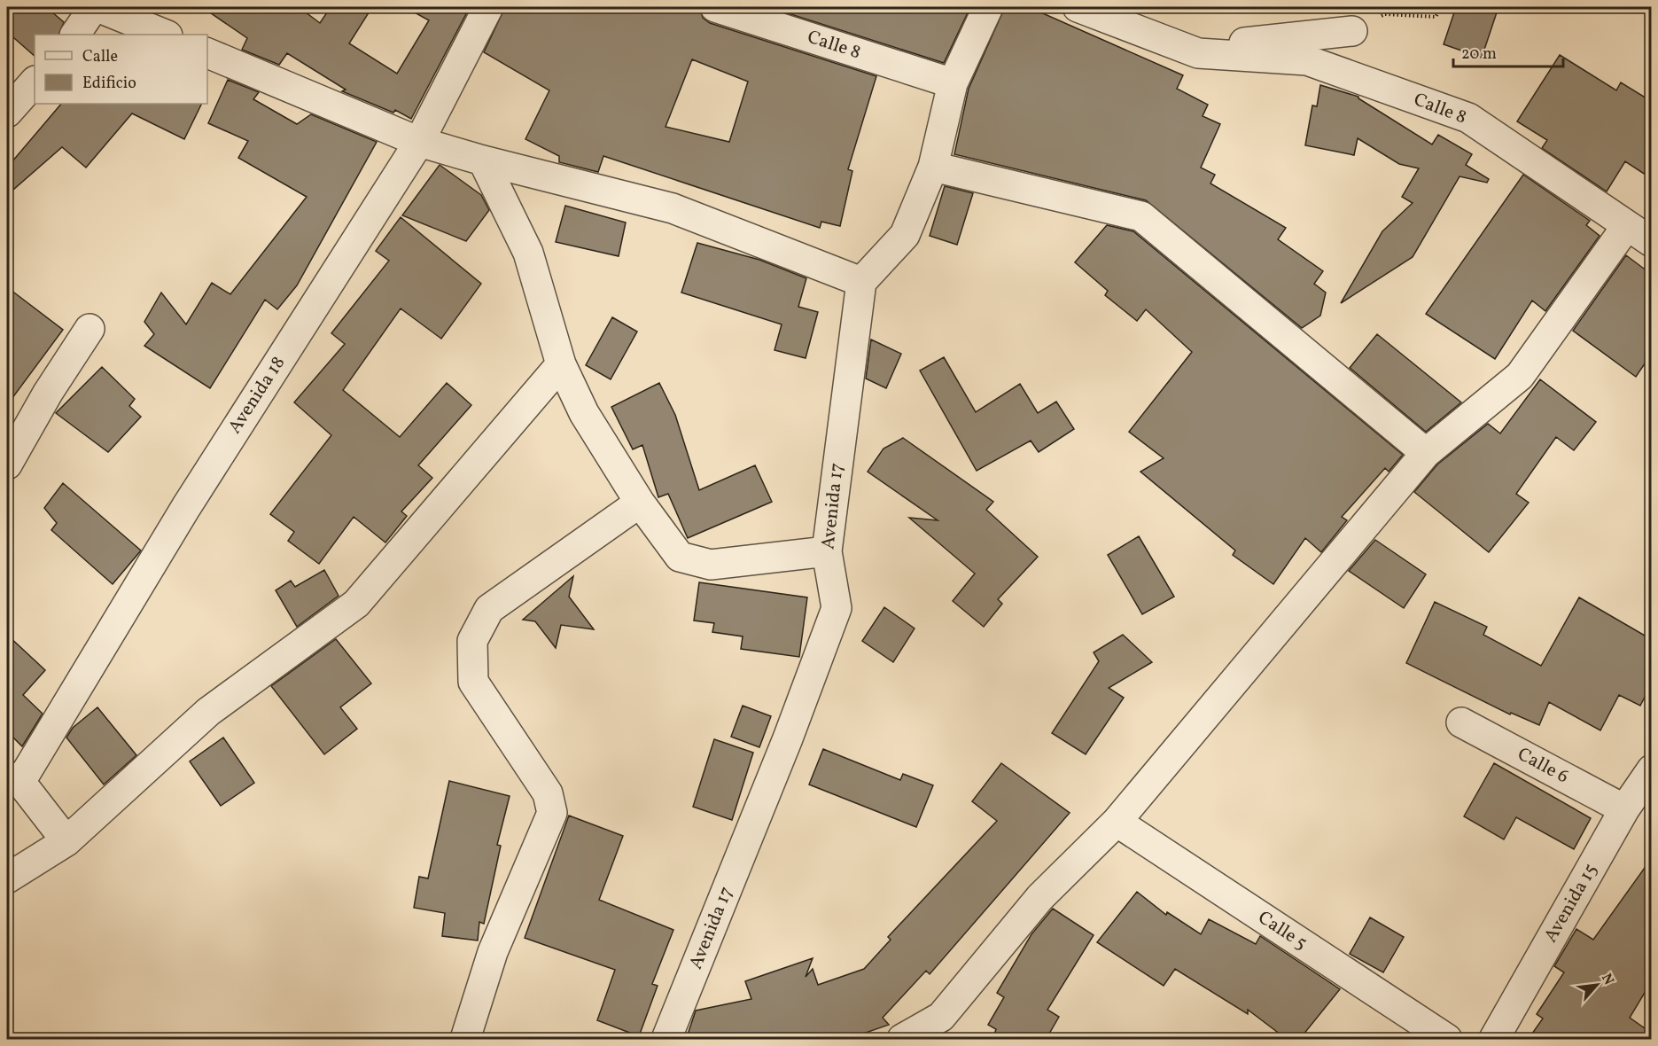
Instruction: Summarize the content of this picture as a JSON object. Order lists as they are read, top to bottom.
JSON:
{
  "streets": {
    "street": [
      "Calle 8",
      "Avenida 18",
      "Avenida 17",
      "Calle 6",
      "Avenida 15",
      "Calle 5"
    ]
  },
  "crossings": [
    ["Calle 6", "Avenida 15"]
  ],
  "legend": ["Calle", "Edificio"],
  "scale_bar": "20 m",
  "north": "top right"
}
